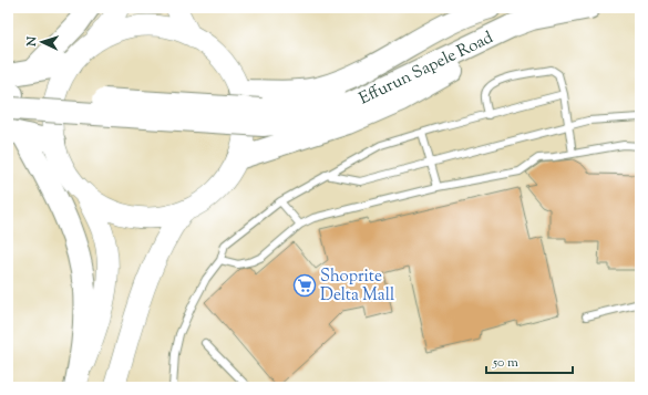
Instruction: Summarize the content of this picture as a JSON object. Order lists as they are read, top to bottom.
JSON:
{
  "streets": {
    "highway": ["Effurun Sapele Road"]
  },
  "places": {
    "supermarket": ["Shoprite Delta Mall"]
  },
  "scale_bar": "50 m",
  "north": "left"
}
